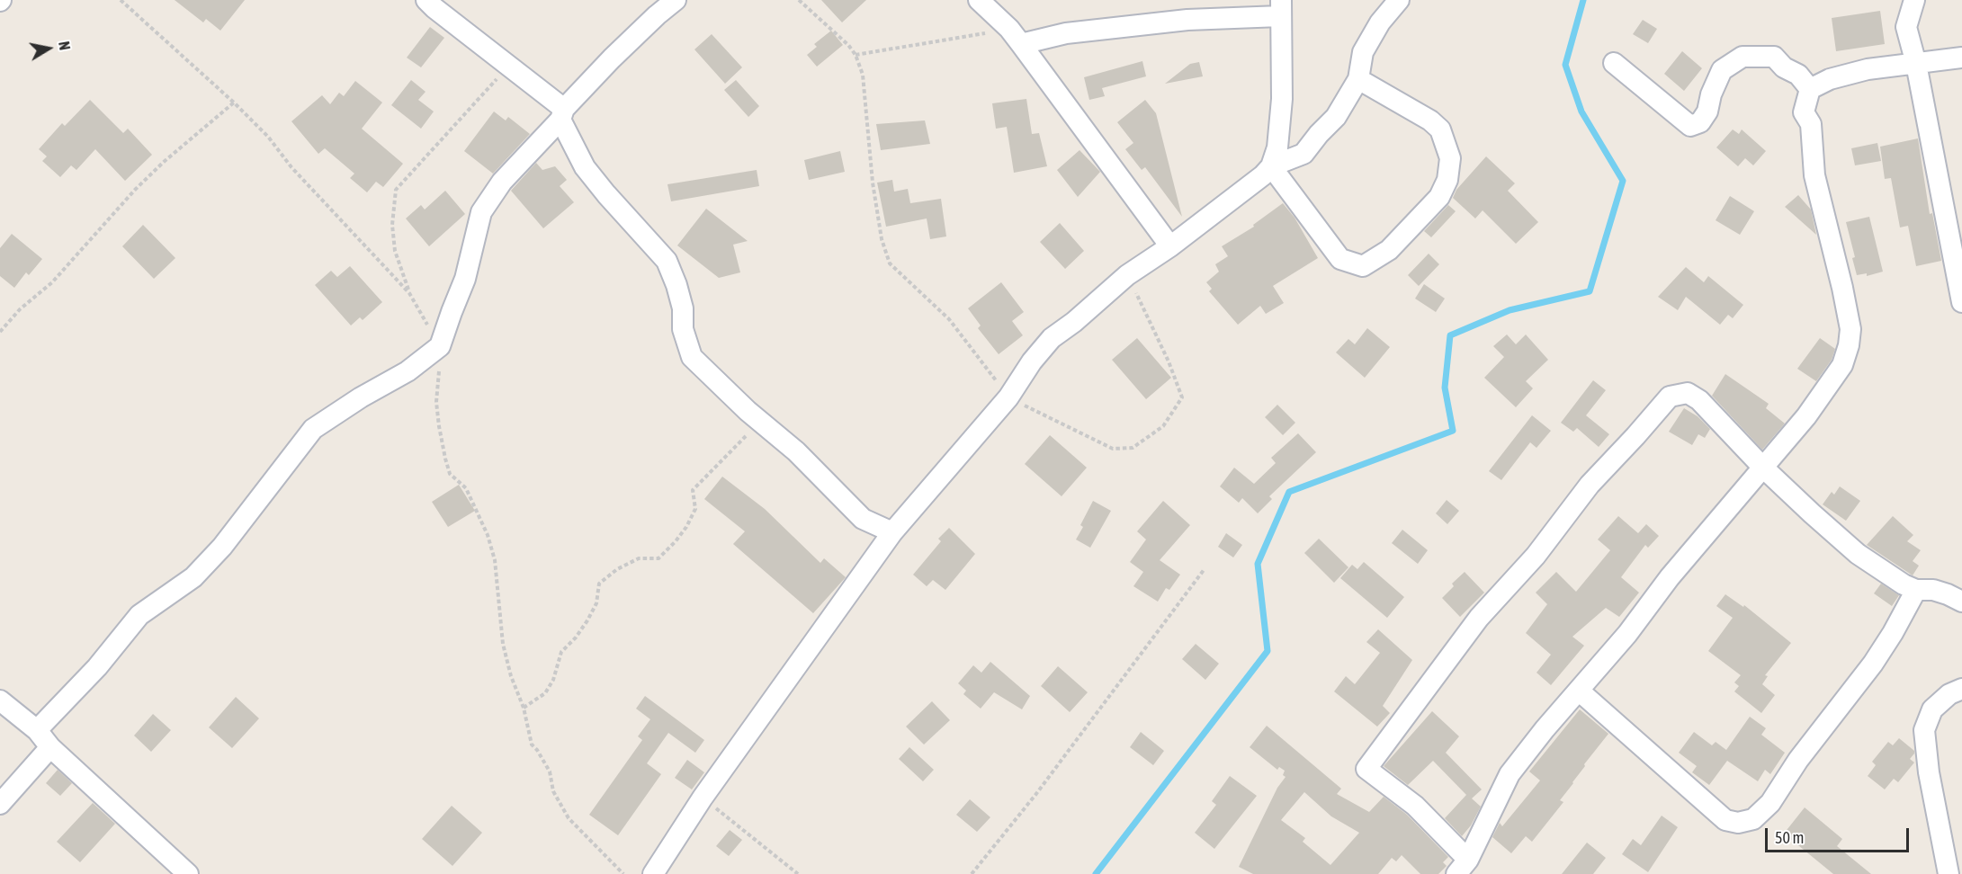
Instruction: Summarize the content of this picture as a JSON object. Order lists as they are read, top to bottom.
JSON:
{
  "scale_bar": "50 m",
  "north": "right"
}
